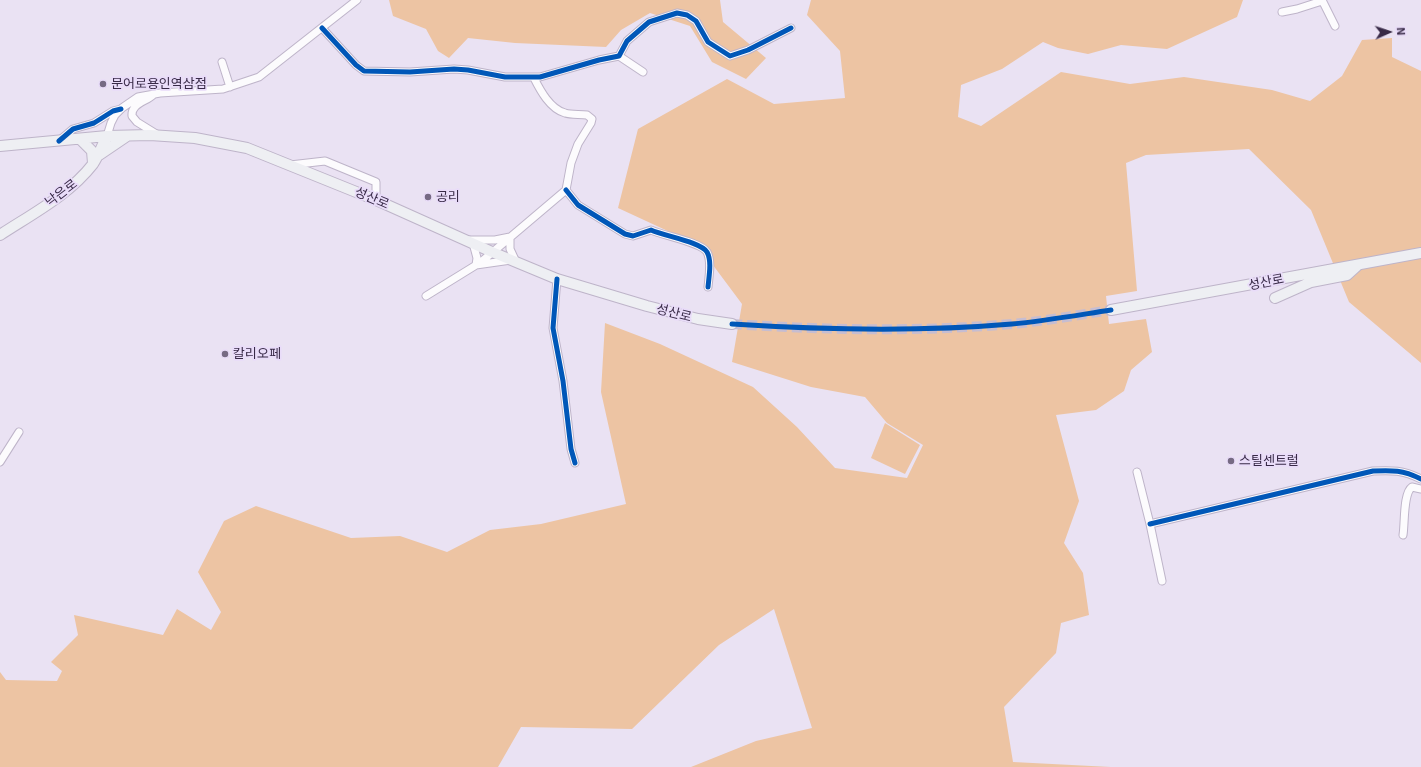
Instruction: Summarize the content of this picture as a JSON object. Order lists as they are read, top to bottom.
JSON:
{
  "streets": {
    "main road": ["낙은로", "성산로"]
  },
  "crossings": [
    ["낙은로", "성산로"]
  ],
  "places": [
    "문어로용인역삼점",
    "공리",
    "칼리오페",
    "스틸센트럴"
  ],
  "north": "right"
}
